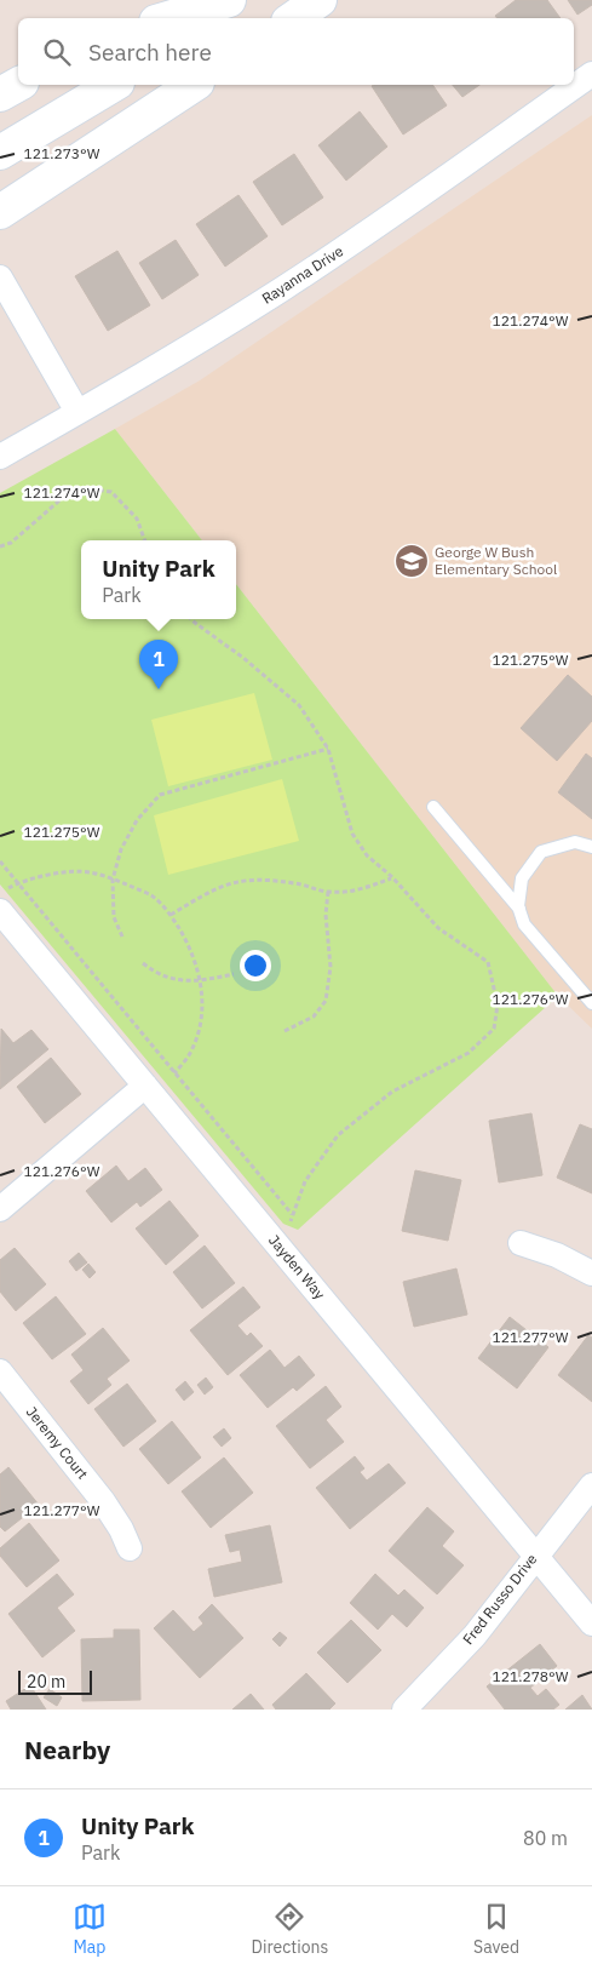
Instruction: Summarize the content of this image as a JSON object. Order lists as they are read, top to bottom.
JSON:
{
  "streets": {
    "street": [
      "Rayanna Drive",
      "Jayden Way",
      "Jeremy Court",
      "Fred Russo Drive"
    ]
  },
  "crossings": [
    ["Jayden Way", "Fred Russo Drive"]
  ],
  "places": {
    "school or university": ["George W Bush Elementary School"]
  },
  "scale_bar": "20 m",
  "page": {
    "search": "Search here",
    "popup": ["Unity Park", "Park"],
    "pins": "1",
    "scale": "20 m",
    "heading": "Nearby",
    "list": [
      {
        "mark": "1",
        "name": "Unity Park",
        "note": "Park",
        "value": "80 m"
      }
    ],
    "nav": ["Map", "Directions", "Saved"]
  },
  "coordinates": [
    "121.273°W",
    "121.274°W",
    "121.275°W",
    "121.276°W",
    "121.277°W",
    "121.278°W"
  ]
}
